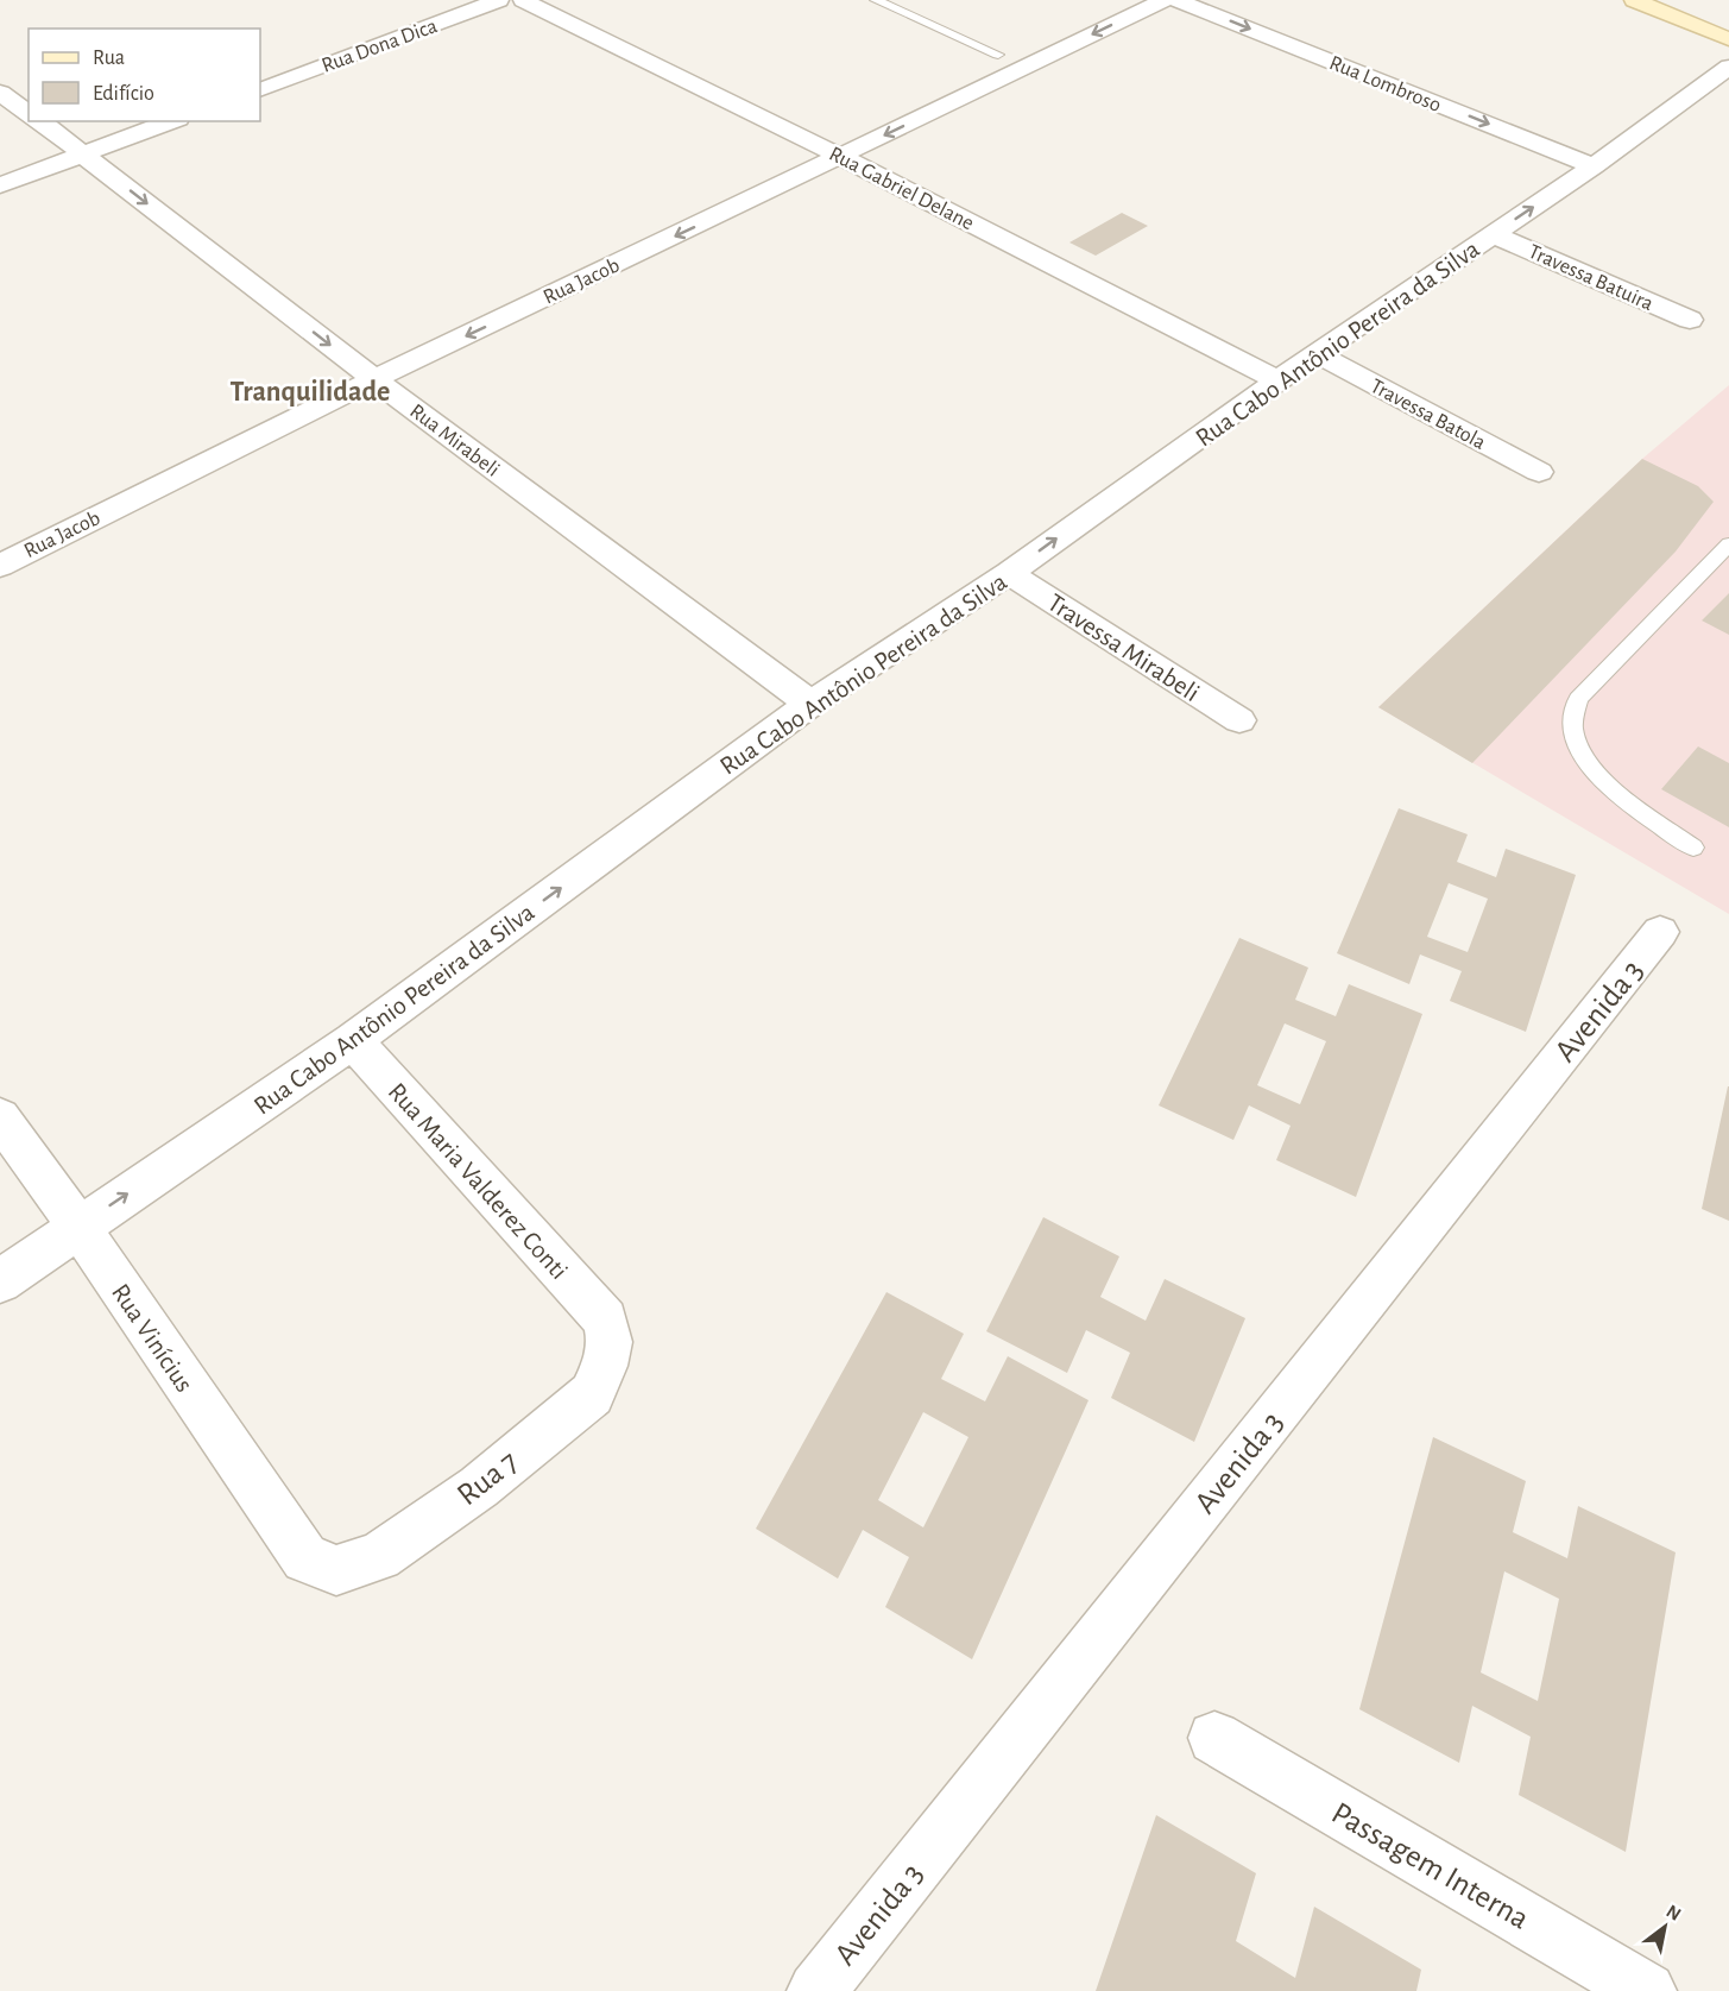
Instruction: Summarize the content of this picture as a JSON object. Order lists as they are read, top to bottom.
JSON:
{
  "streets": {
    "street": [
      "Rua Dona Dica",
      "Rua Lombroso",
      "Rua Gabriel Delane",
      "Travessa Batuira",
      "Rua Jacob",
      "Rua Cabo Antônio Pereira da Silva",
      "Travessa Batola",
      "Rua Mirabeli",
      "Travessa Mirabeli",
      "Avenida 3",
      "Rua Maria Valderez Conti",
      "Rua Vinícius",
      "Rua 7",
      "Passagem Interna"
    ]
  },
  "crossings": [
    ["Rua Lombroso", "Rua Cabo Antônio Pereira da Silva"],
    ["Rua Gabriel Delane", "Rua Jacob"],
    ["Rua Gabriel Delane", "Rua Cabo Antônio Pereira da Silva"],
    ["Travessa Batuira", "Rua Cabo Antônio Pereira da Silva"],
    ["Rua Jacob", "Rua Mirabeli"],
    ["Rua Cabo Antônio Pereira da Silva", "Travessa Batola"],
    ["Rua Cabo Antônio Pereira da Silva", "Rua Mirabeli"],
    ["Rua Cabo Antônio Pereira da Silva", "Travessa Mirabeli"],
    ["Rua Cabo Antônio Pereira da Silva", "Rua Maria Valderez Conti"],
    ["Rua Cabo Antônio Pereira da Silva", "Rua Vinícius"],
    ["Rua Maria Valderez Conti", "Rua 7"],
    ["Rua Vinícius", "Rua 7"]
  ],
  "one_way": [
    "Rua Lombroso",
    "Rua Jacob",
    "Rua Cabo Antônio Pereira da Silva",
    "Rua Mirabeli"
  ],
  "districts": ["Tranquilidade"],
  "legend": ["Rua", "Edifício"],
  "north": "top right"
}
